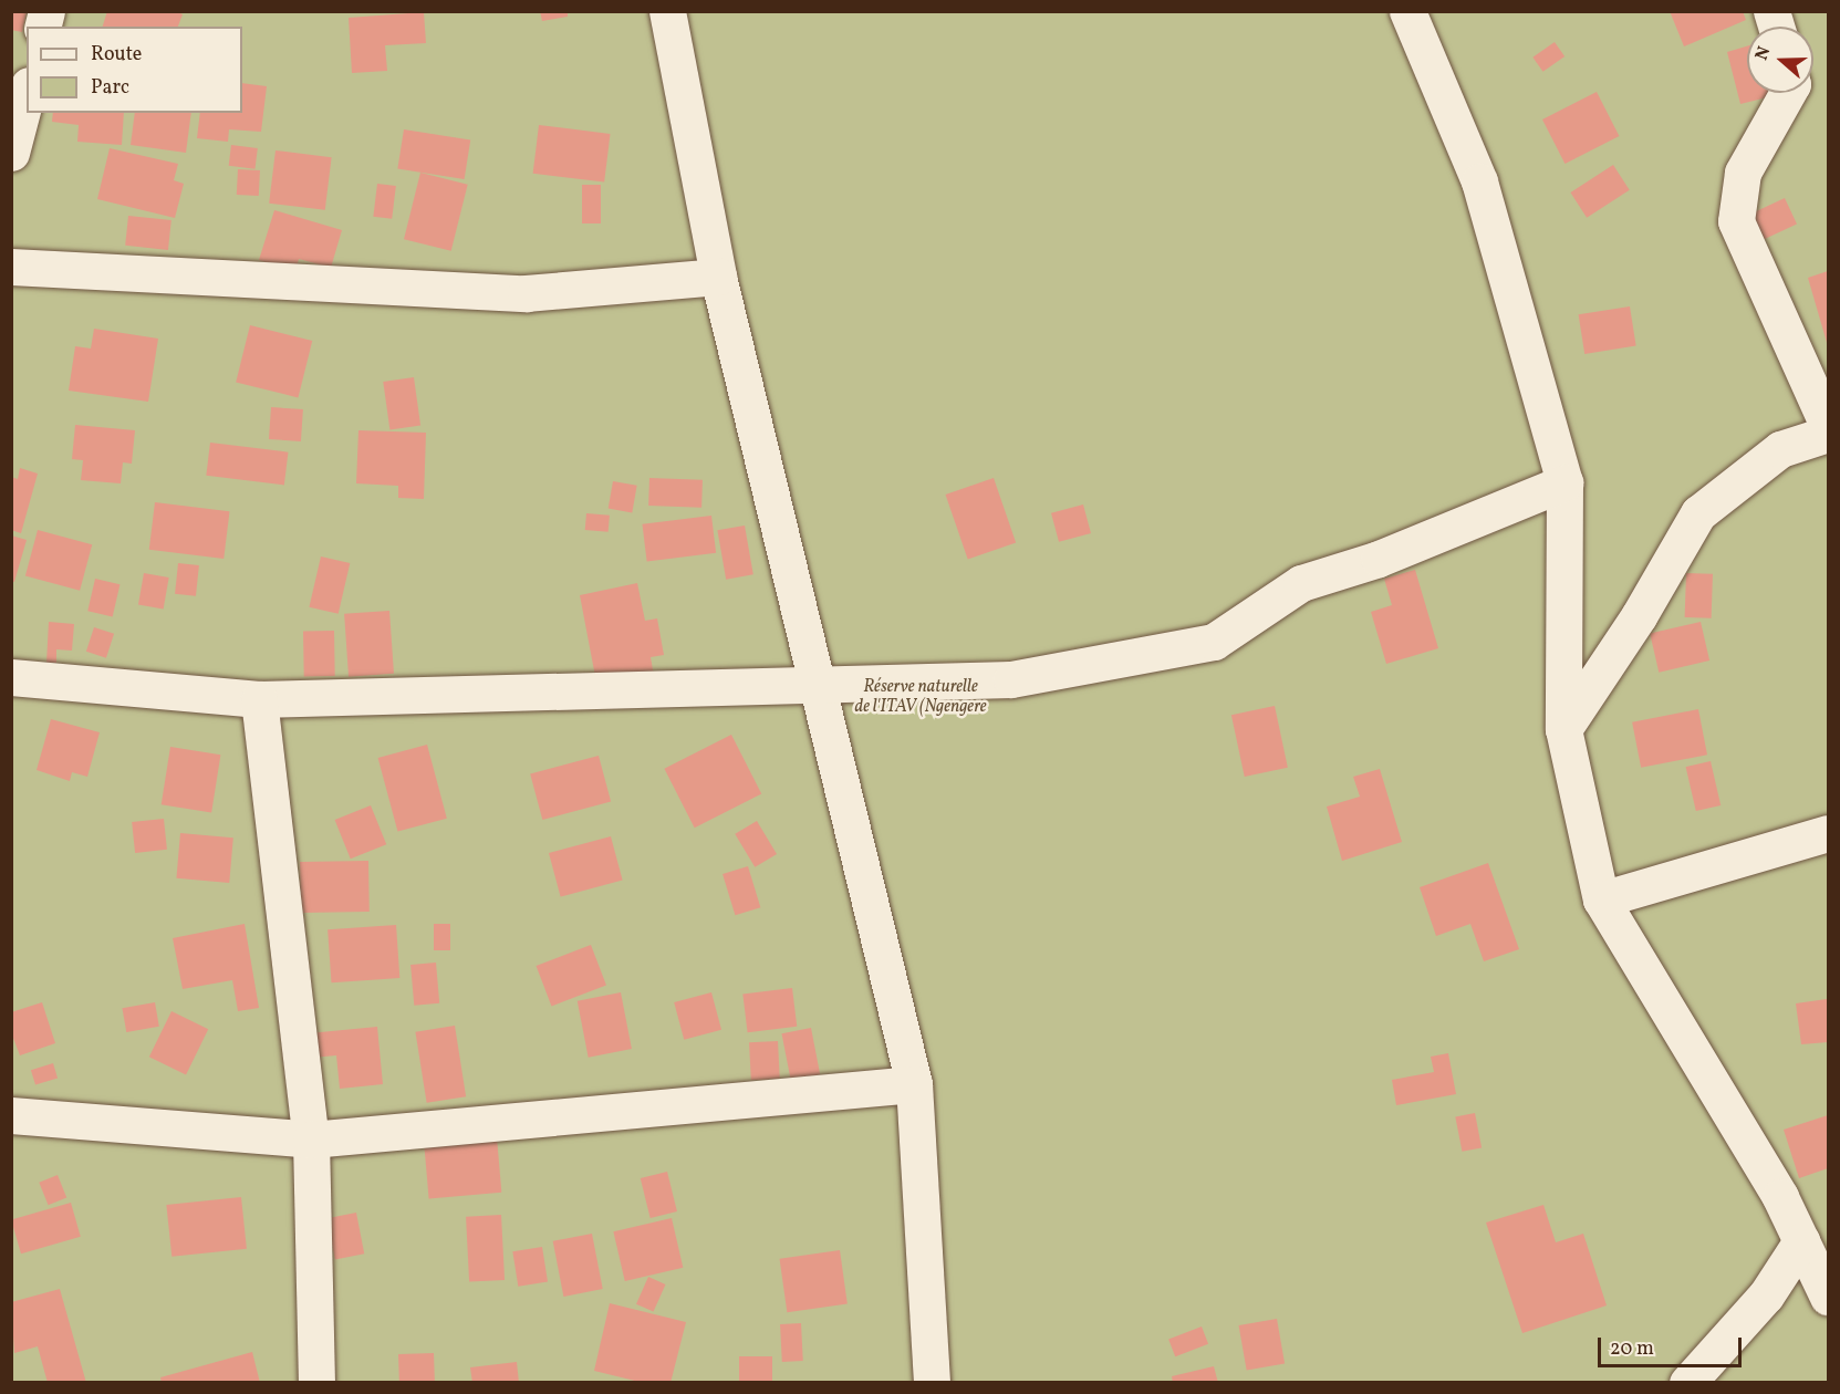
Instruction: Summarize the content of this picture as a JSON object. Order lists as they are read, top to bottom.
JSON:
{
  "parks": ["Réserve naturelle de l'ITAV (Ngengere"],
  "legend": ["Route", "Parc"],
  "scale_bar": "20 m",
  "north": "left"
}
